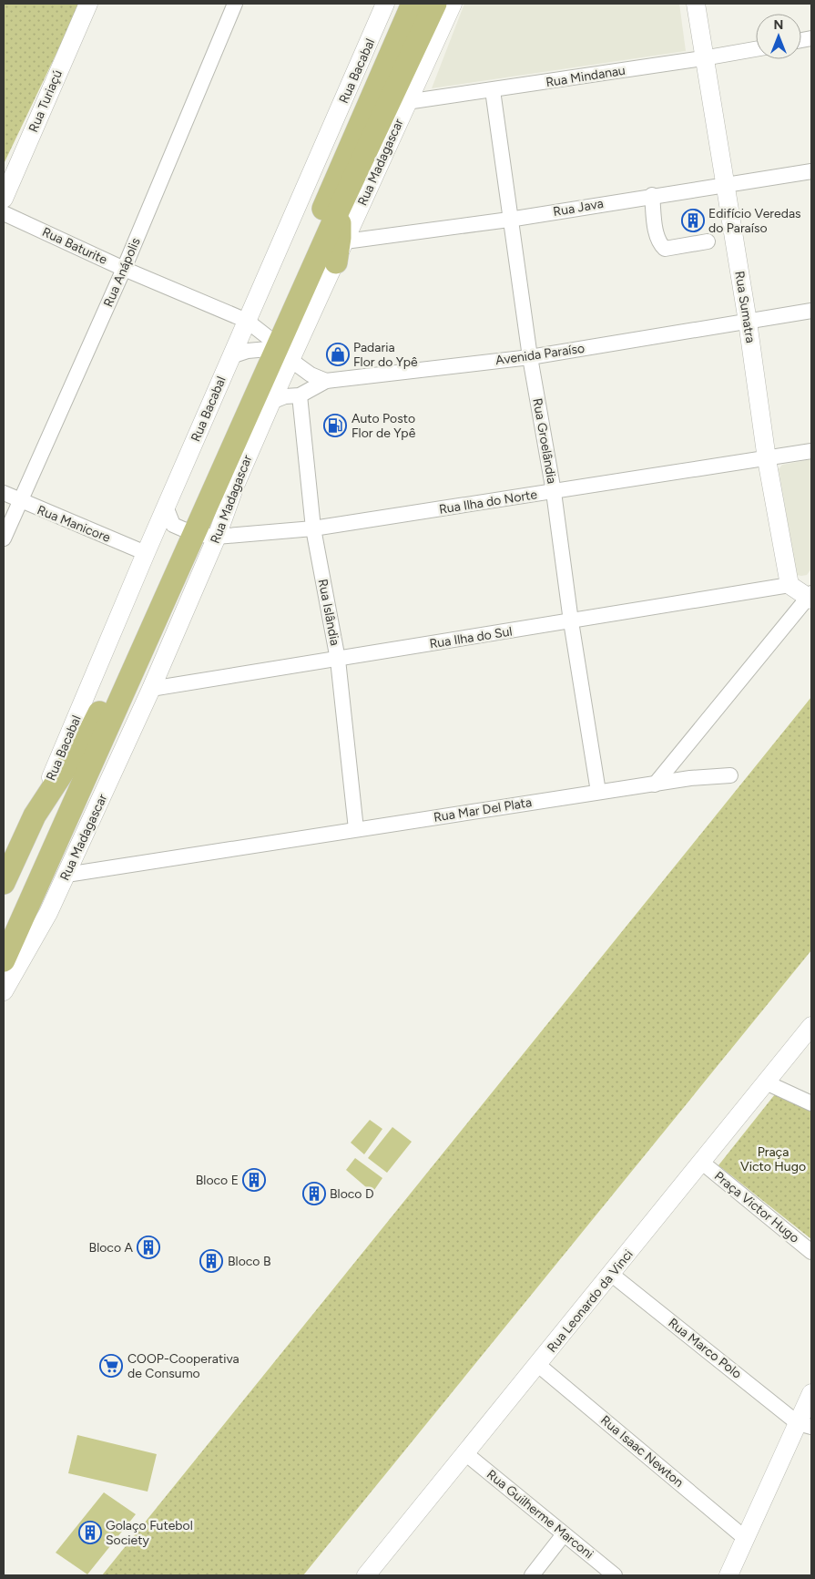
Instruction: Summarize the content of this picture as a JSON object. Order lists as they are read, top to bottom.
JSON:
{
  "streets": {
    "street": [
      "Rua Bacabal",
      "Rua Mindanau",
      "Rua Turiaçú",
      "Rua Madagascar",
      "Rua Java",
      "Rua Baturite",
      "Rua Anápolis",
      "Rua Sumatra",
      "Avenida Paraíso",
      "Rua Groelândia",
      "Rua Ilha do Norte",
      "Rua Manicore",
      "Rua Islândia",
      "Rua Ilha do Sul",
      "Rua Mar Del Plata",
      "Praça Victor Hugo",
      "Rua Leonardo da Vinci",
      "Rua Marco Polo",
      "Rua Isaac Newton",
      "Rua Guilherme Marconi"
    ]
  },
  "crossings": [
    ["Rua Bacabal", "Rua Baturite"],
    ["Rua Bacabal", "Rua Manicore"],
    ["Rua Mindanau", "Rua Madagascar"],
    ["Rua Mindanau", "Rua Sumatra"],
    ["Rua Mindanau", "Rua Groelândia"],
    ["Rua Madagascar", "Rua Java"],
    ["Rua Madagascar", "Rua Baturite"],
    ["Rua Madagascar", "Avenida Paraíso"],
    ["Rua Madagascar", "Rua Ilha do Norte"],
    ["Rua Madagascar", "Rua Ilha do Sul"],
    ["Rua Madagascar", "Rua Mar Del Plata"],
    ["Rua Java", "Rua Sumatra"],
    ["Rua Java", "Rua Groelândia"],
    ["Rua Baturite", "Rua Anápolis"],
    ["Rua Baturite", "Avenida Paraíso"],
    ["Rua Anápolis", "Rua Manicore"],
    ["Rua Sumatra", "Avenida Paraíso"],
    ["Rua Sumatra", "Rua Ilha do Norte"],
    ["Rua Sumatra", "Rua Ilha do Sul"],
    ["Avenida Paraíso", "Rua Groelândia"],
    ["Avenida Paraíso", "Rua Islândia"],
    ["Rua Groelândia", "Rua Ilha do Norte"],
    ["Rua Groelândia", "Rua Ilha do Sul"],
    ["Rua Groelândia", "Rua Mar Del Plata"],
    ["Rua Ilha do Norte", "Rua Islândia"],
    ["Rua Islândia", "Rua Ilha do Sul"],
    ["Rua Islândia", "Rua Mar Del Plata"],
    ["Praça Victor Hugo", "Rua Leonardo da Vinci"],
    ["Rua Leonardo da Vinci", "Rua Marco Polo"],
    ["Rua Leonardo da Vinci", "Rua Isaac Newton"],
    ["Rua Leonardo da Vinci", "Rua Guilherme Marconi"]
  ],
  "parks": ["Praça Victo Hugo"],
  "places": {
    "building": [
      "Edifício Veredas do Paraíso",
      "Bloco E",
      "Bloco D",
      "Bloco A",
      "Bloco B",
      "Golaço Futebol Society"
    ],
    "shop": ["Padaria Flor do Ypê"],
    "fuel station": ["Auto Posto Flor de Ypê"],
    "supermarket": ["COOP-Cooperativa de Consumo"]
  },
  "north": "top"
}
